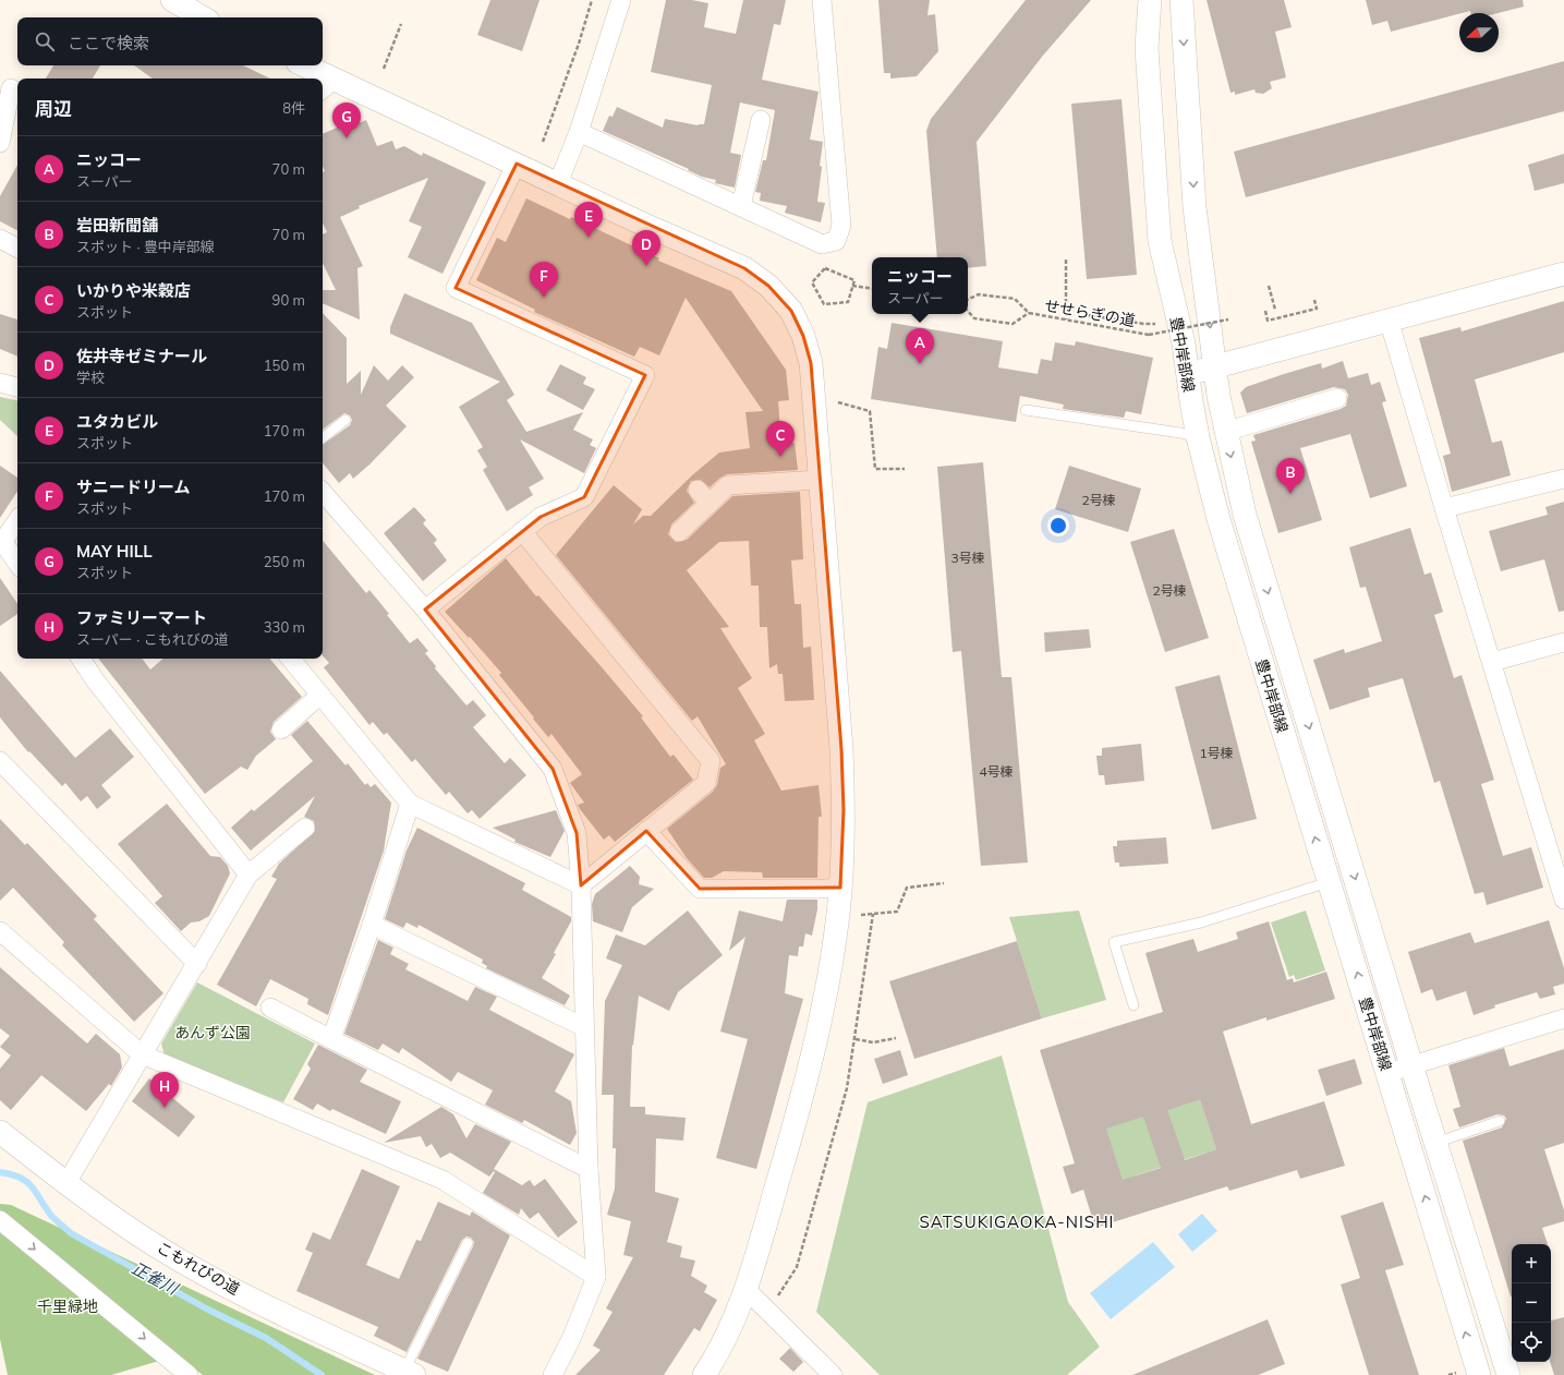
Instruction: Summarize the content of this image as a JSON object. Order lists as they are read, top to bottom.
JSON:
{
  "streets": {
    "street": ["豊中岸部線", "こもれびの道"],
    "path": ["せせらぎの道"]
  },
  "districts": ["SATSUKIGAOKA-NISHI"],
  "water": ["正雀川"],
  "parks": ["あんず公園", "千里緑地"],
  "house_numbers": [
    "2号棟",
    "3号棟",
    "2号棟",
    "1号棟",
    "4号棟"
  ],
  "north": "left",
  "page": {
    "search": "ここで検索",
    "heading": ["周辺", "8件"],
    "pins": [
      "G",
      "E",
      "D",
      "F",
      "A",
      "C",
      "B",
      "H"
    ],
    "list": [
      {
        "mark": "A",
        "name": "ニッコー",
        "note": "スーパー",
        "value": "70 m"
      },
      {
        "mark": "B",
        "name": "岩田新聞舗",
        "note": "スポット · 豊中岸部線",
        "value": "70 m"
      },
      {
        "mark": "C",
        "name": "いかりや米穀店",
        "note": "スポット",
        "value": "90 m"
      },
      {
        "mark": "D",
        "name": "佐井寺ゼミナール",
        "note": "学校",
        "value": "150 m"
      },
      {
        "mark": "E",
        "name": "ユタカビル",
        "note": "スポット",
        "value": "170 m"
      },
      {
        "mark": "F",
        "name": "サニードリーム",
        "note": "スポット",
        "value": "170 m"
      },
      {
        "mark": "G",
        "name": "MAY HILL",
        "note": "スポット",
        "value": "250 m"
      },
      {
        "mark": "H",
        "name": "ファミリーマート",
        "note": "スーパー · こもれびの道",
        "value": "330 m"
      }
    ],
    "popup": ["ニッコー", "スーパー"],
    "map_buttons": ["+", "−"]
  }
}
